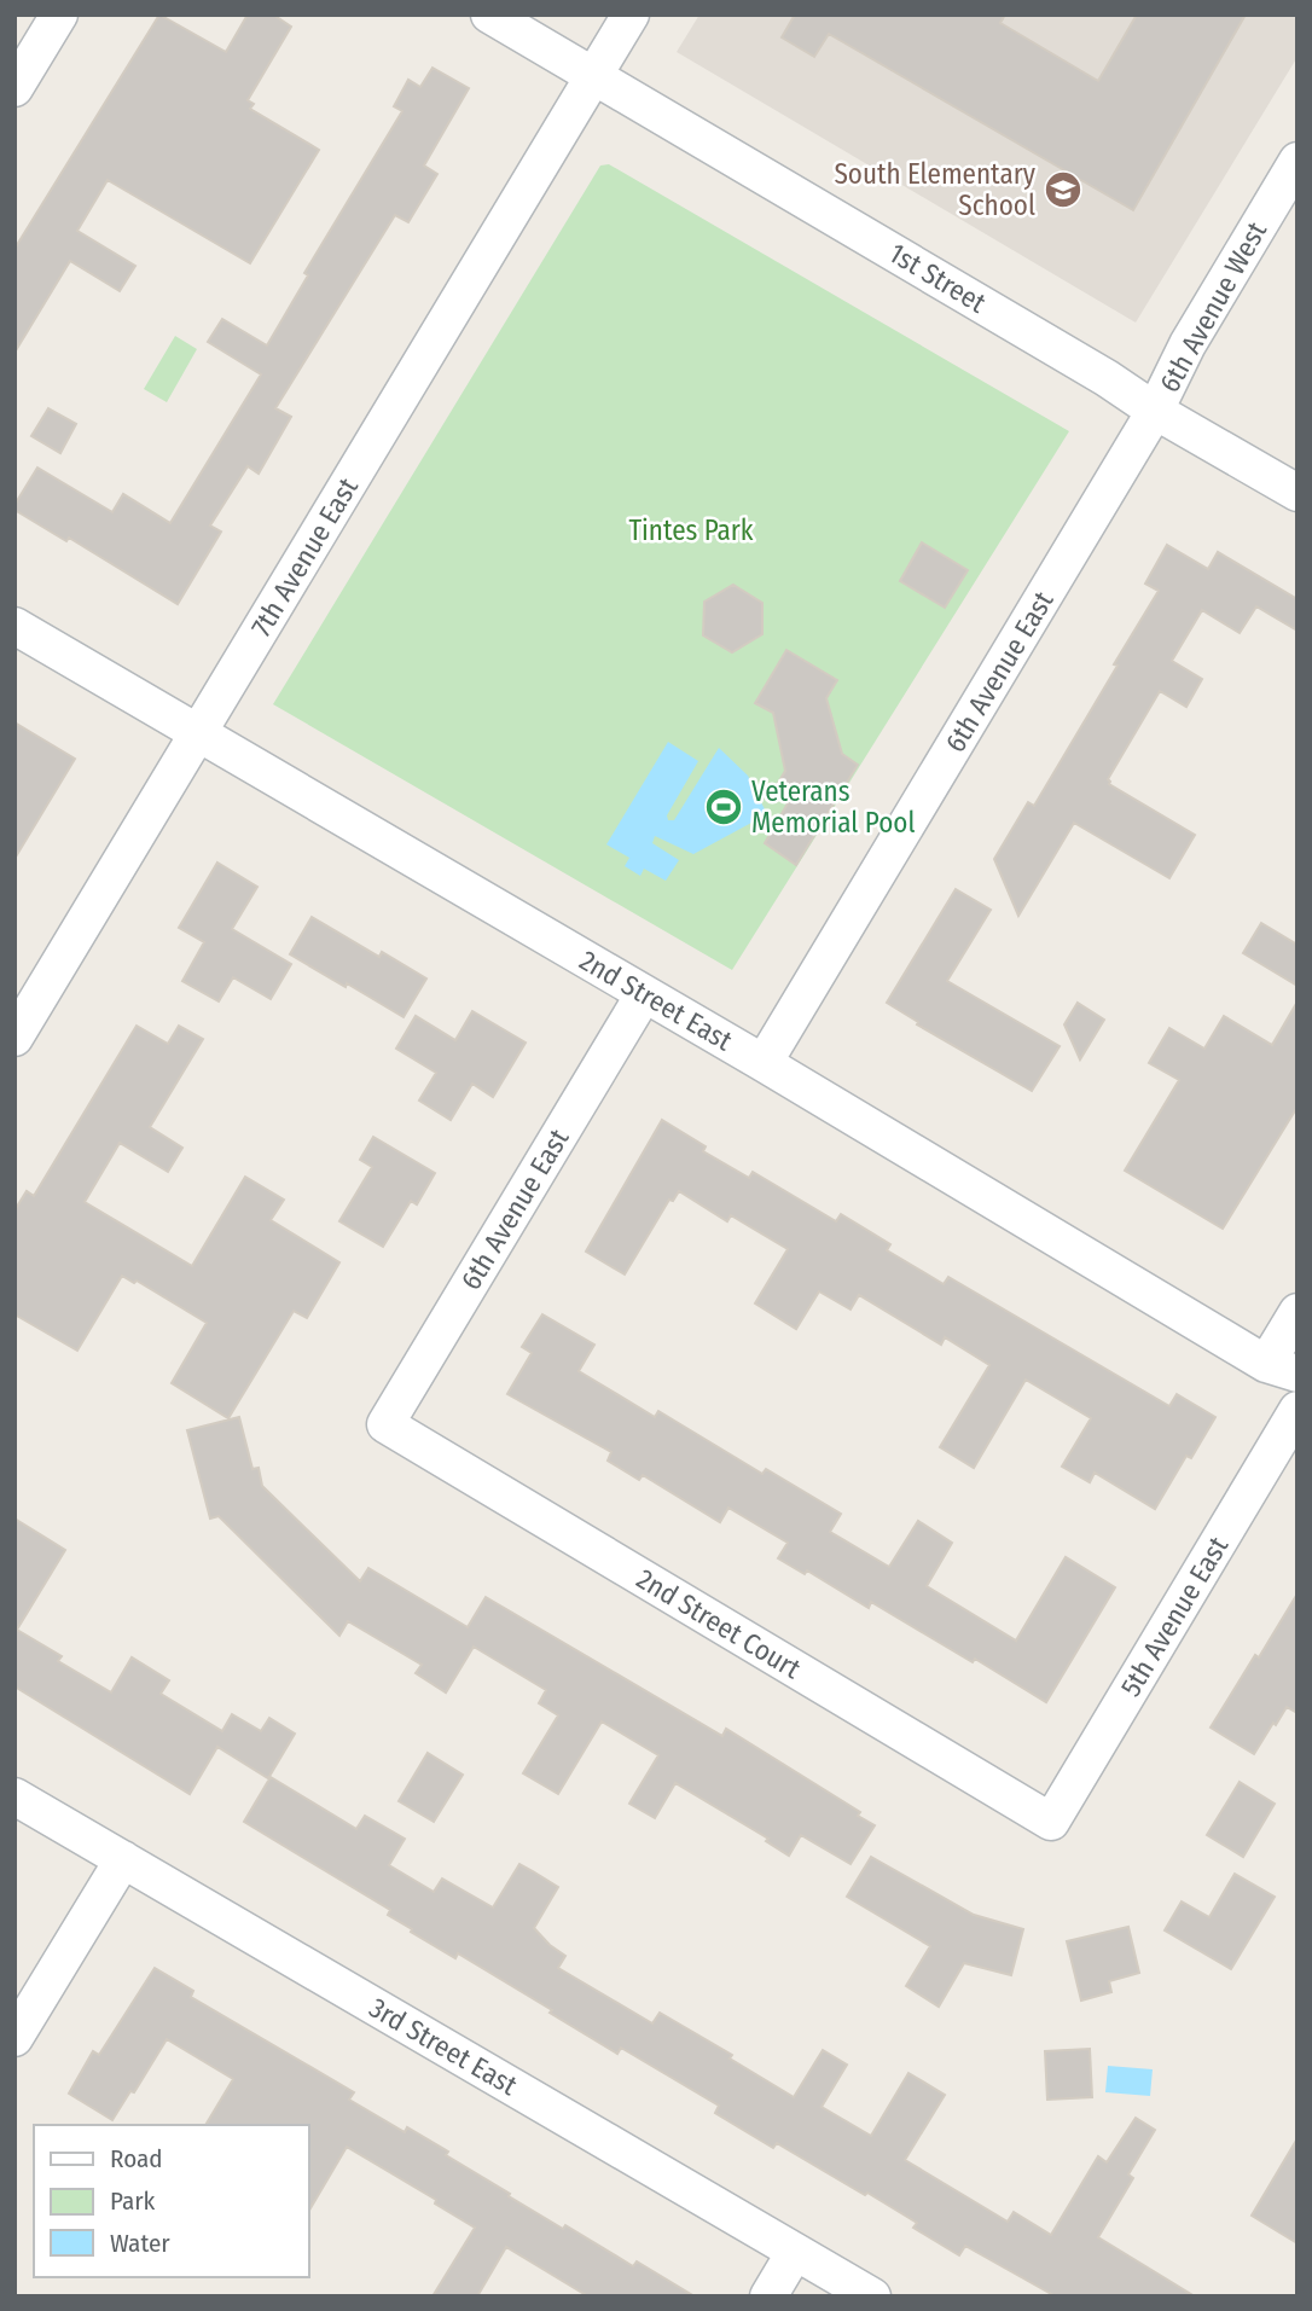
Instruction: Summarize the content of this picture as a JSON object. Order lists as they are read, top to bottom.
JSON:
{
  "streets": {
    "street": [
      "1st Street",
      "6th Avenue West",
      "7th Avenue East",
      "6th Avenue East",
      "2nd Street East",
      "5th Avenue East",
      "2nd Street Court",
      "3rd Street East"
    ]
  },
  "crossings": [
    ["1st Street", "6th Avenue West"],
    ["1st Street", "7th Avenue East"],
    ["1st Street", "6th Avenue East"],
    ["6th Avenue West", "6th Avenue East"],
    ["7th Avenue East", "2nd Street East"],
    ["6th Avenue East", "2nd Street East"],
    ["6th Avenue East", "2nd Street Court"],
    ["5th Avenue East", "2nd Street Court"]
  ],
  "parks": ["Tintes Park"],
  "places": {
    "school or university": ["South Elementary School"],
    "sports": ["Veterans Memorial Pool"]
  },
  "legend": ["Road", "Park", "Water"]
}
